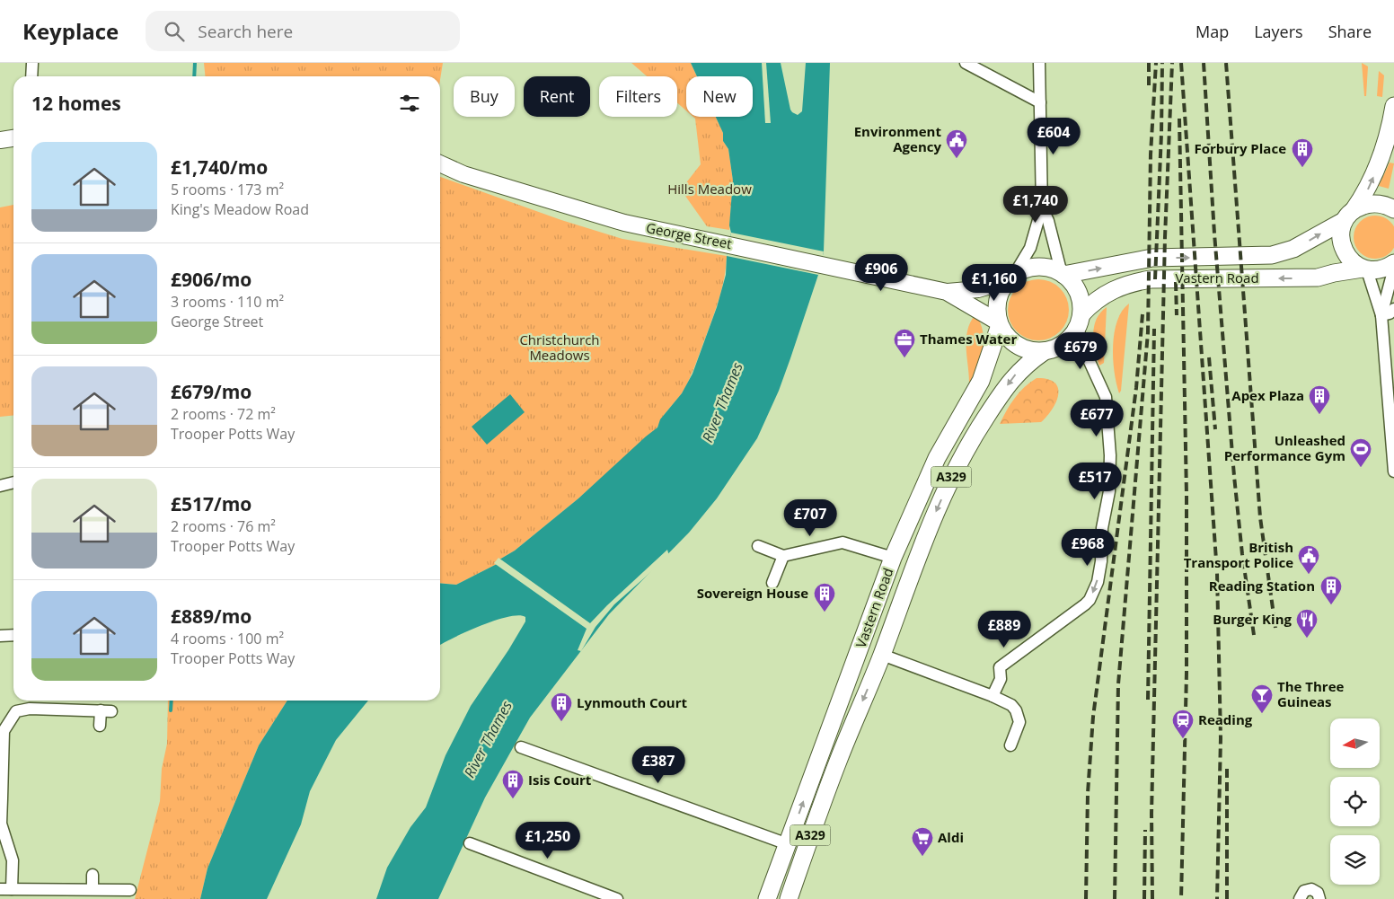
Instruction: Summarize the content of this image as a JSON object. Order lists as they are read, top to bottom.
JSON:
{
  "streets": {
    "main road": ["George Street", "Vastern Road", "A329"]
  },
  "crossings": [
    ["George Street", "Vastern Road"]
  ],
  "water": ["River Thames"],
  "parks": ["Hills Meadow", "Christchurch Meadows"],
  "places": {
    "public building": ["Environment Agency", "British Transport Police"],
    "building": [
      "Forbury Place",
      "Apex Plaza",
      "Reading Station",
      "Sovereign House",
      "Lynmouth Court",
      "Isis Court"
    ],
    "office": ["Thames Water"],
    "sports": ["Unleashed Performance Gym"],
    "restaurant": ["Burger King"],
    "bar": ["The Three Guineas"],
    "station": ["Reading"],
    "supermarket": ["Aldi"]
  },
  "north": "left",
  "page": {
    "header": "Keyplace",
    "search": "Search here",
    "nav": ["Map", "Layers", "Share"],
    "chip": [
      "Buy",
      "Rent",
      "Filters",
      "New"
    ],
    "heading": "12 homes",
    "price": [
      "£604",
      "£1,740",
      "£906",
      "£1,160",
      "£679",
      "£677",
      "£517",
      "£707",
      "£968",
      "£889",
      "£387",
      "£1,250"
    ],
    "list": [
      {
        "name": "£1,740/mo",
        "note": "5 rooms · 173 m² · King's Meadow Road"
      },
      {
        "name": "£906/mo",
        "note": "3 rooms · 110 m² · George Street"
      },
      {
        "name": "£679/mo",
        "note": "2 rooms · 72 m² · Trooper Potts Way"
      },
      {
        "name": "£517/mo",
        "note": "2 rooms · 76 m² · Trooper Potts Way"
      },
      {
        "name": "£889/mo",
        "note": "4 rooms · 100 m² · Trooper Potts Way"
      }
    ]
  }
}
